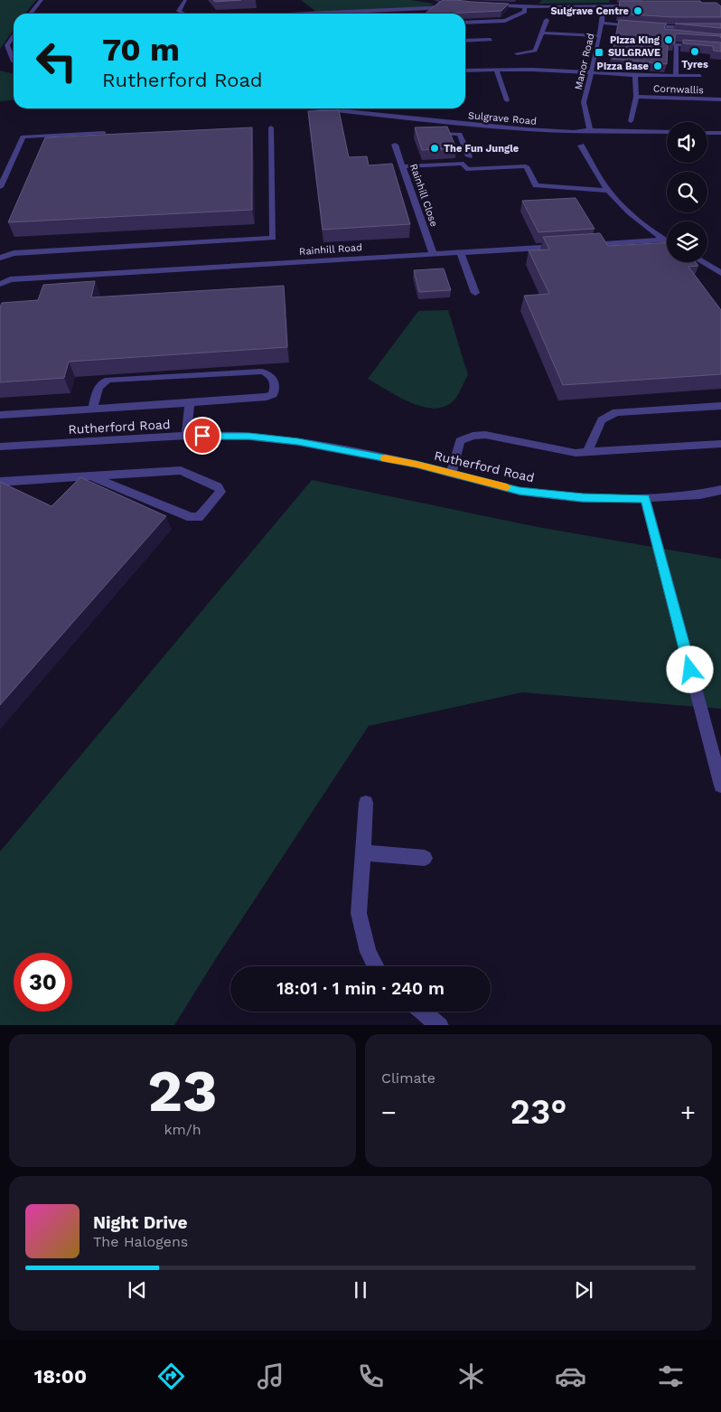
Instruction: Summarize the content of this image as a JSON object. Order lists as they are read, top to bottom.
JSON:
{
  "streets": {
    "street": [
      "Manor Road",
      "Cornwallis",
      "Sulgrave Road",
      "Rainhill Close",
      "Rainhill Road",
      "Rutherford Road"
    ]
  },
  "crossings": [
    ["Manor Road", "Sulgrave Road"],
    ["Rainhill Close", "Rainhill Road"]
  ],
  "places": {
    "other": [
      "Sulgrave Centre",
      "Pizza King",
      "Tyres",
      "Pizza Base",
      "The Fun Jungle"
    ],
    "transit": ["SULGRAVE"]
  },
  "page": {
    "turn": ["70 m", "Rutherford Road"],
    "limit": "30",
    "trip": "18:01 · 1 min · 240 m",
    "tile": [
      ["23", "km/h"],
      "Climate"
    ],
    "heat": ["−", "23°", "+"],
    "song": ["Night Drive", "The Halogens"],
    "tabs": "18:00"
  }
}
